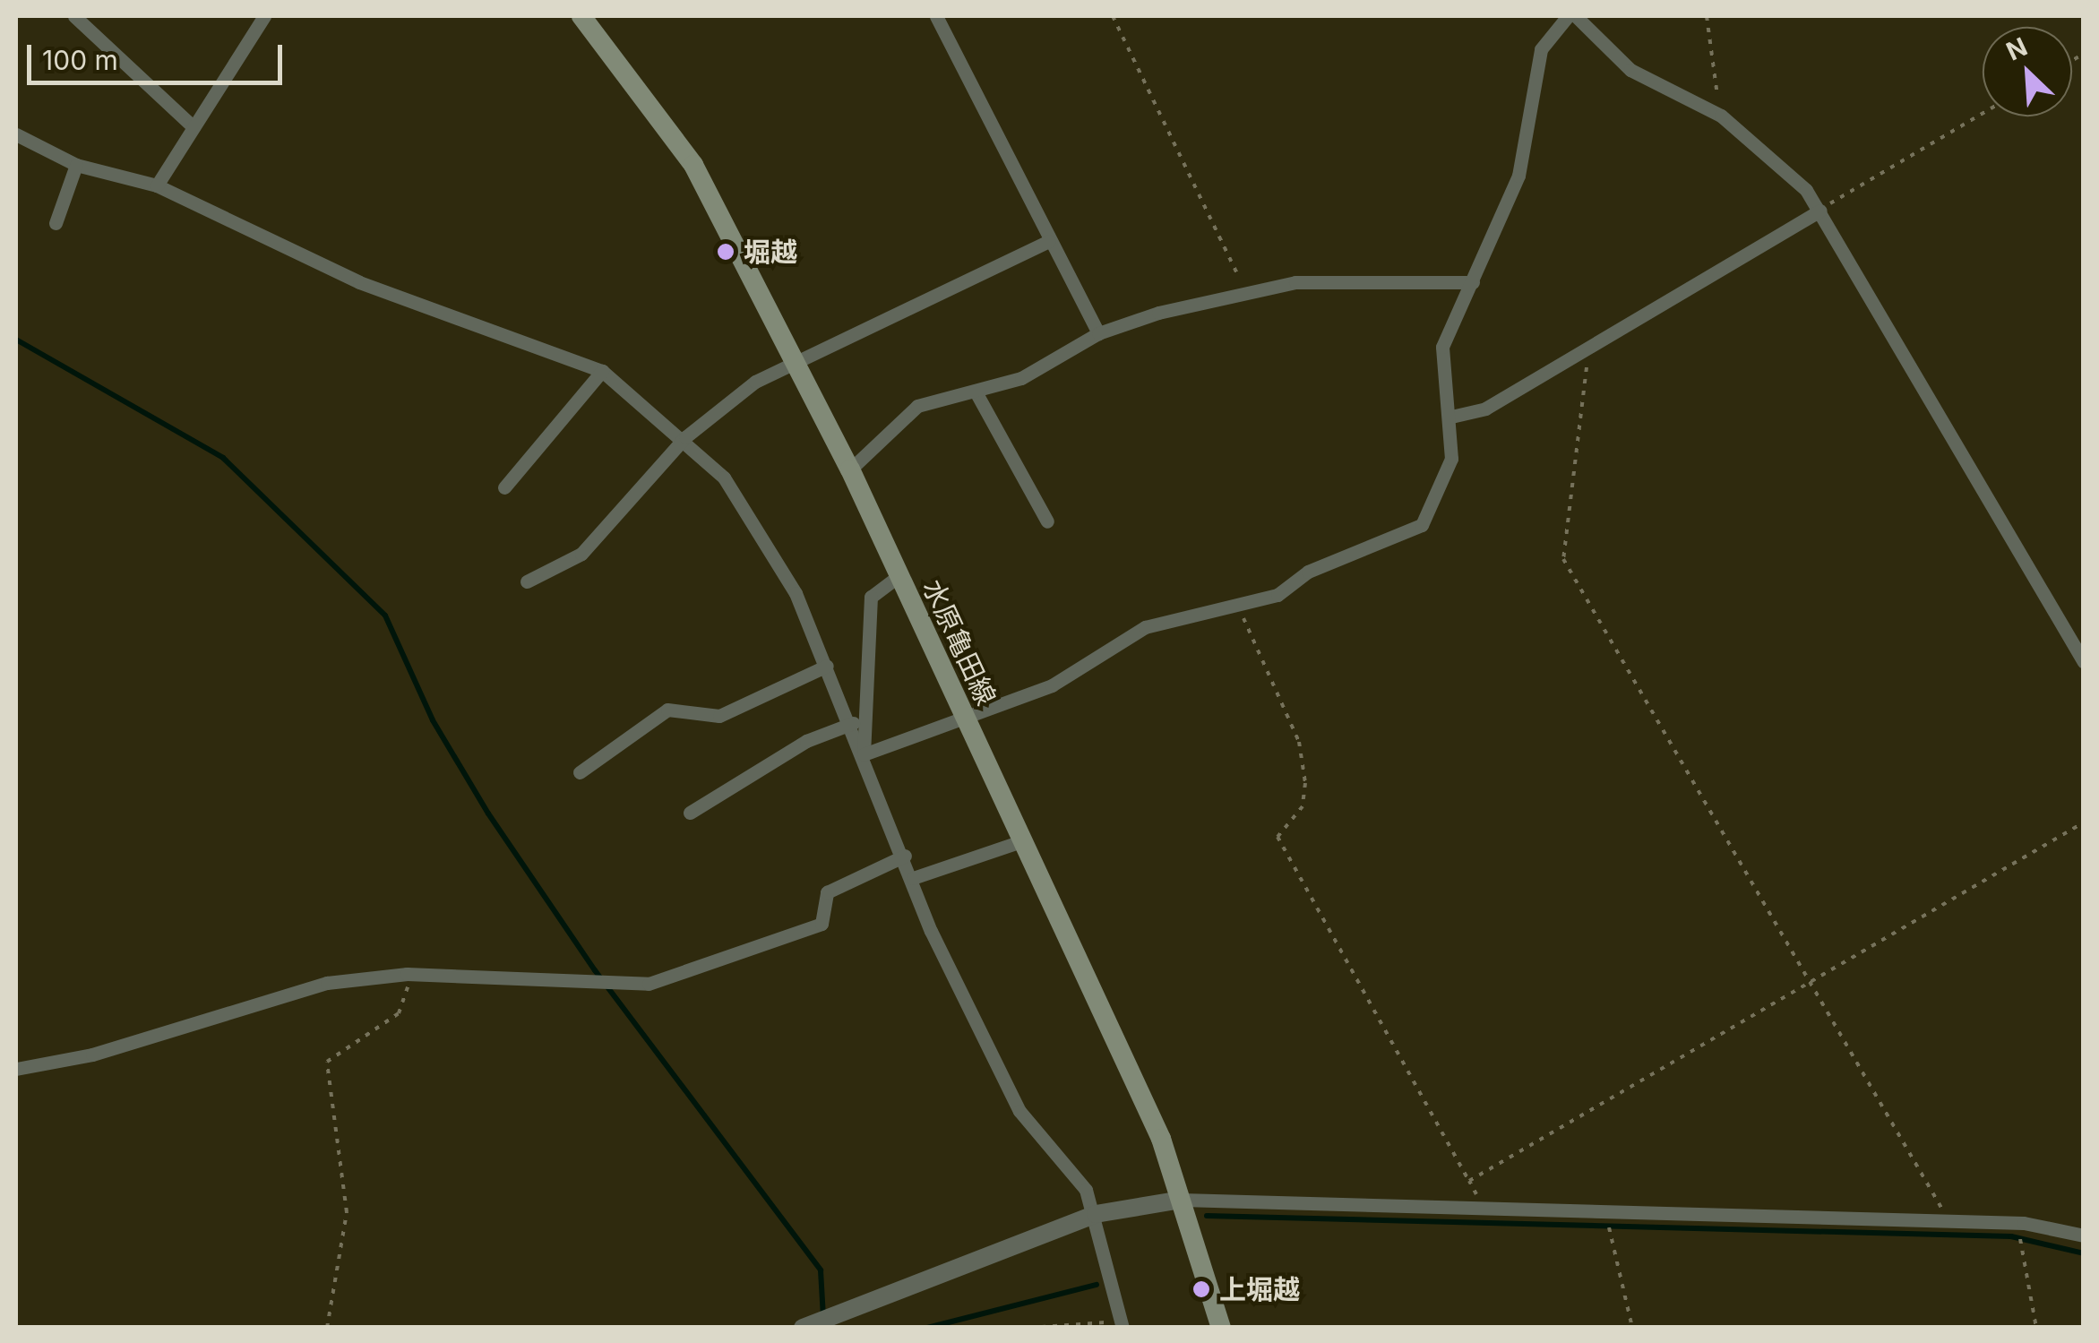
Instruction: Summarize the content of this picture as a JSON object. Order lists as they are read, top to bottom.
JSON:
{
  "streets": {
    "main road": ["水原亀田線"]
  },
  "places": ["堀越", "上堀越"],
  "scale_bar": "100 m",
  "north": "top left"
}
